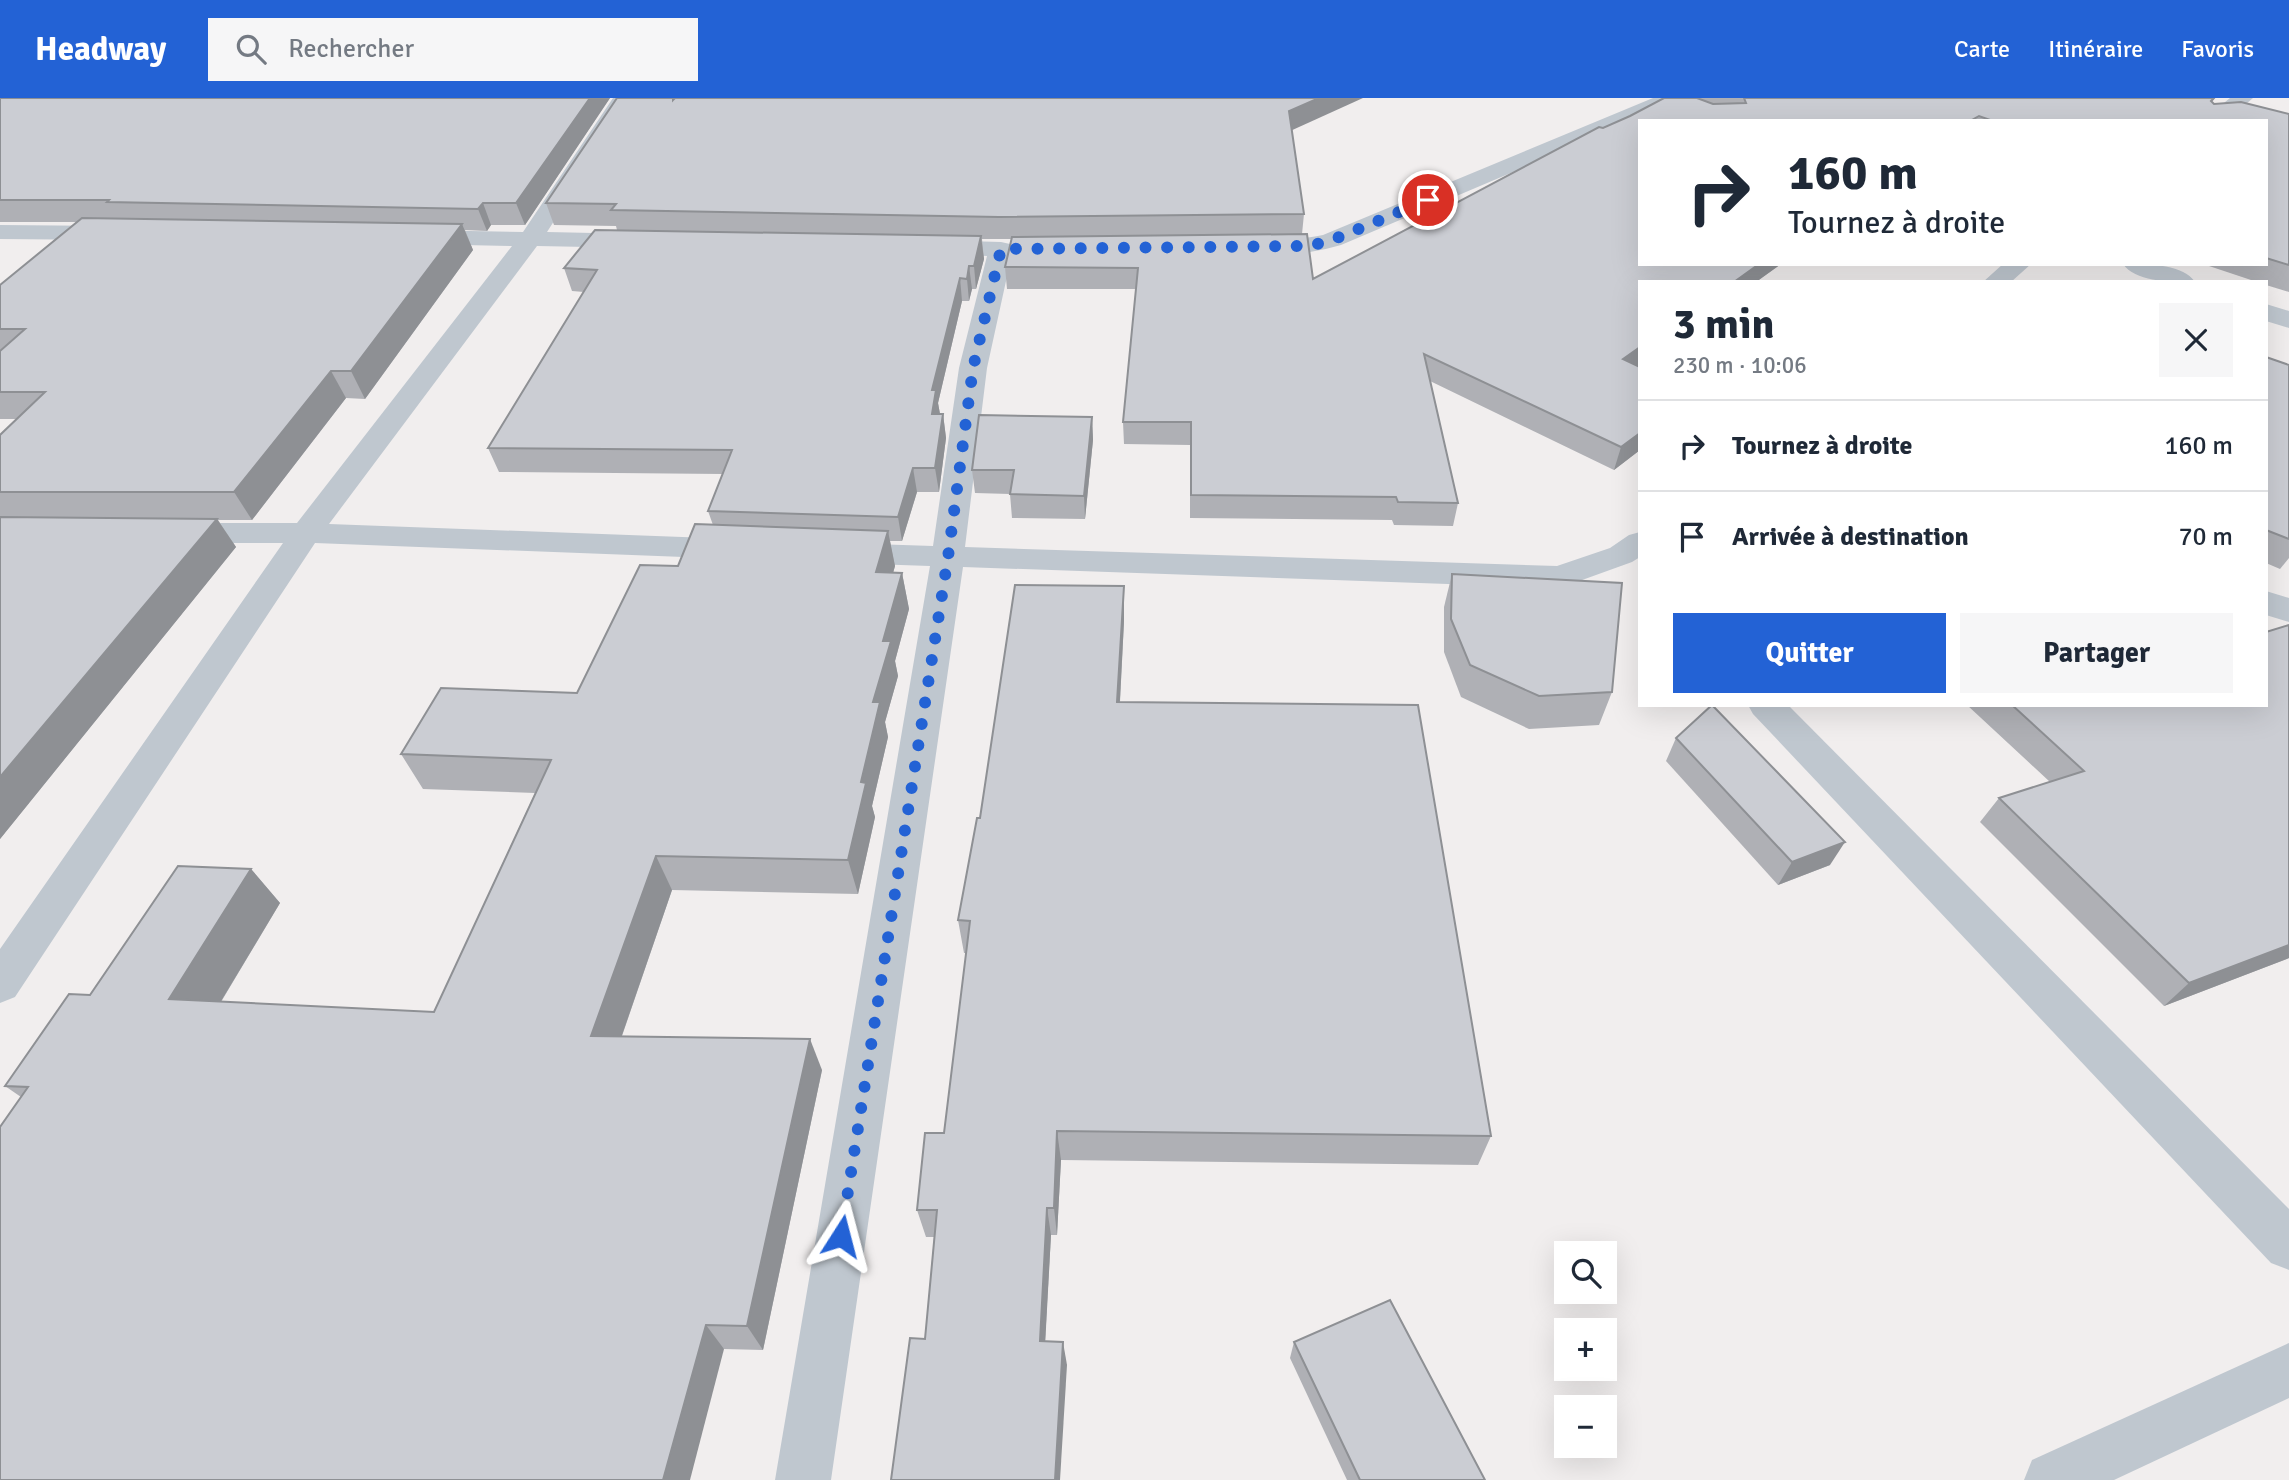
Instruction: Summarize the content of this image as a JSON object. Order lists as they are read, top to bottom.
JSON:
{
  "page": {
    "header": "Headway",
    "search": "Rechercher",
    "nav": ["Carte", "Itinéraire", "Favoris"],
    "turn": ["160 m", "Tournez à droite"],
    "heading": ["3 min", "230 m · 10:06"],
    "list": [
      {
        "name": "Tournez à droite",
        "value": "160 m"
      },
      {
        "name": "Arrivée à destination",
        "value": "70 m"
      }
    ],
    "buttons": ["Quitter", "Partager"],
    "map_buttons": ["+", "−"]
  }
}
